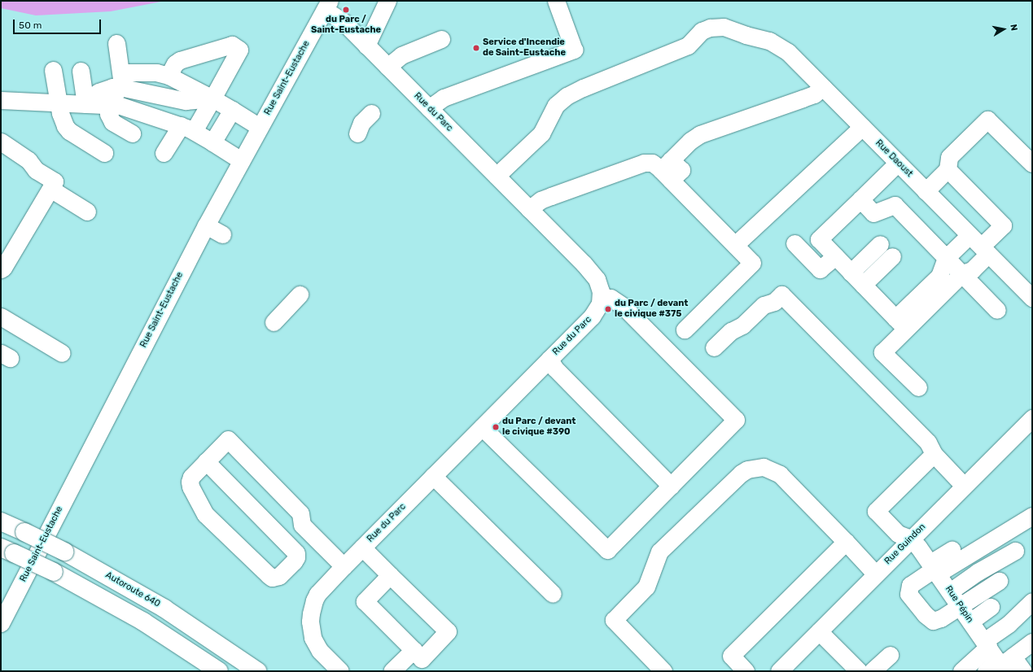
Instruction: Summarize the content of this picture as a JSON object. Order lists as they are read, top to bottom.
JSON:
{
  "streets": {
    "highway": ["Autoroute 640"],
    "street": [
      "Rue Saint-Eustache",
      "Rue du Parc",
      "Rue Daoust",
      "Rue Guindon",
      "Rue Pépin"
    ]
  },
  "crossings": [
    ["Rue Saint-Eustache", "Rue du Parc"],
    ["Rue du Parc", "Rue Daoust"],
    ["Rue Guindon", "Rue Pépin"]
  ],
  "places": [
    "du Parc / Saint-Eustache",
    "Service d'Incendie de Saint-Eustache",
    "du Parc / devant le civique #375",
    "du Parc / devant le civique #390"
  ],
  "scale_bar": "50 m",
  "north": "right"
}
